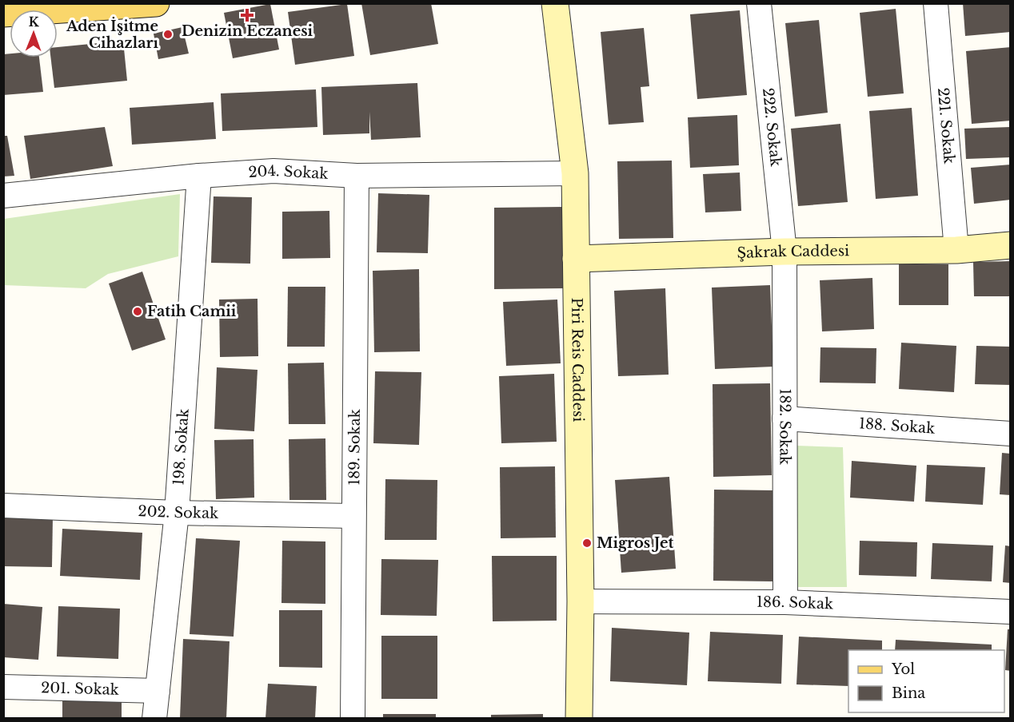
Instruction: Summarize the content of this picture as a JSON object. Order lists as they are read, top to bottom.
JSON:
{
  "streets": {
    "street": [
      "221. Sokak",
      "222. Sokak",
      "204. Sokak",
      "Şakrak Caddesi",
      "Piri Reis Caddesi",
      "182. Sokak",
      "188. Sokak",
      "198. Sokak",
      "189. Sokak",
      "202. Sokak",
      "186. Sokak",
      "201. Sokak"
    ]
  },
  "crossings": [
    ["221. Sokak", "Şakrak Caddesi"],
    ["222. Sokak", "Şakrak Caddesi"],
    ["222. Sokak", "182. Sokak"],
    ["204. Sokak", "Piri Reis Caddesi"],
    ["204. Sokak", "198. Sokak"],
    ["204. Sokak", "189. Sokak"],
    ["Şakrak Caddesi", "Piri Reis Caddesi"],
    ["Şakrak Caddesi", "182. Sokak"],
    ["Piri Reis Caddesi", "186. Sokak"],
    ["182. Sokak", "188. Sokak"],
    ["182. Sokak", "186. Sokak"],
    ["198. Sokak", "202. Sokak"],
    ["198. Sokak", "201. Sokak"],
    ["189. Sokak", "202. Sokak"]
  ],
  "places": {
    "health": ["Denizin Eczanesi"],
    "other": ["Aden İşitme Cihazları", "Fatih Camii", "Migros Jet"]
  },
  "legend": ["Yol", "Bina"],
  "north": "top"
}
